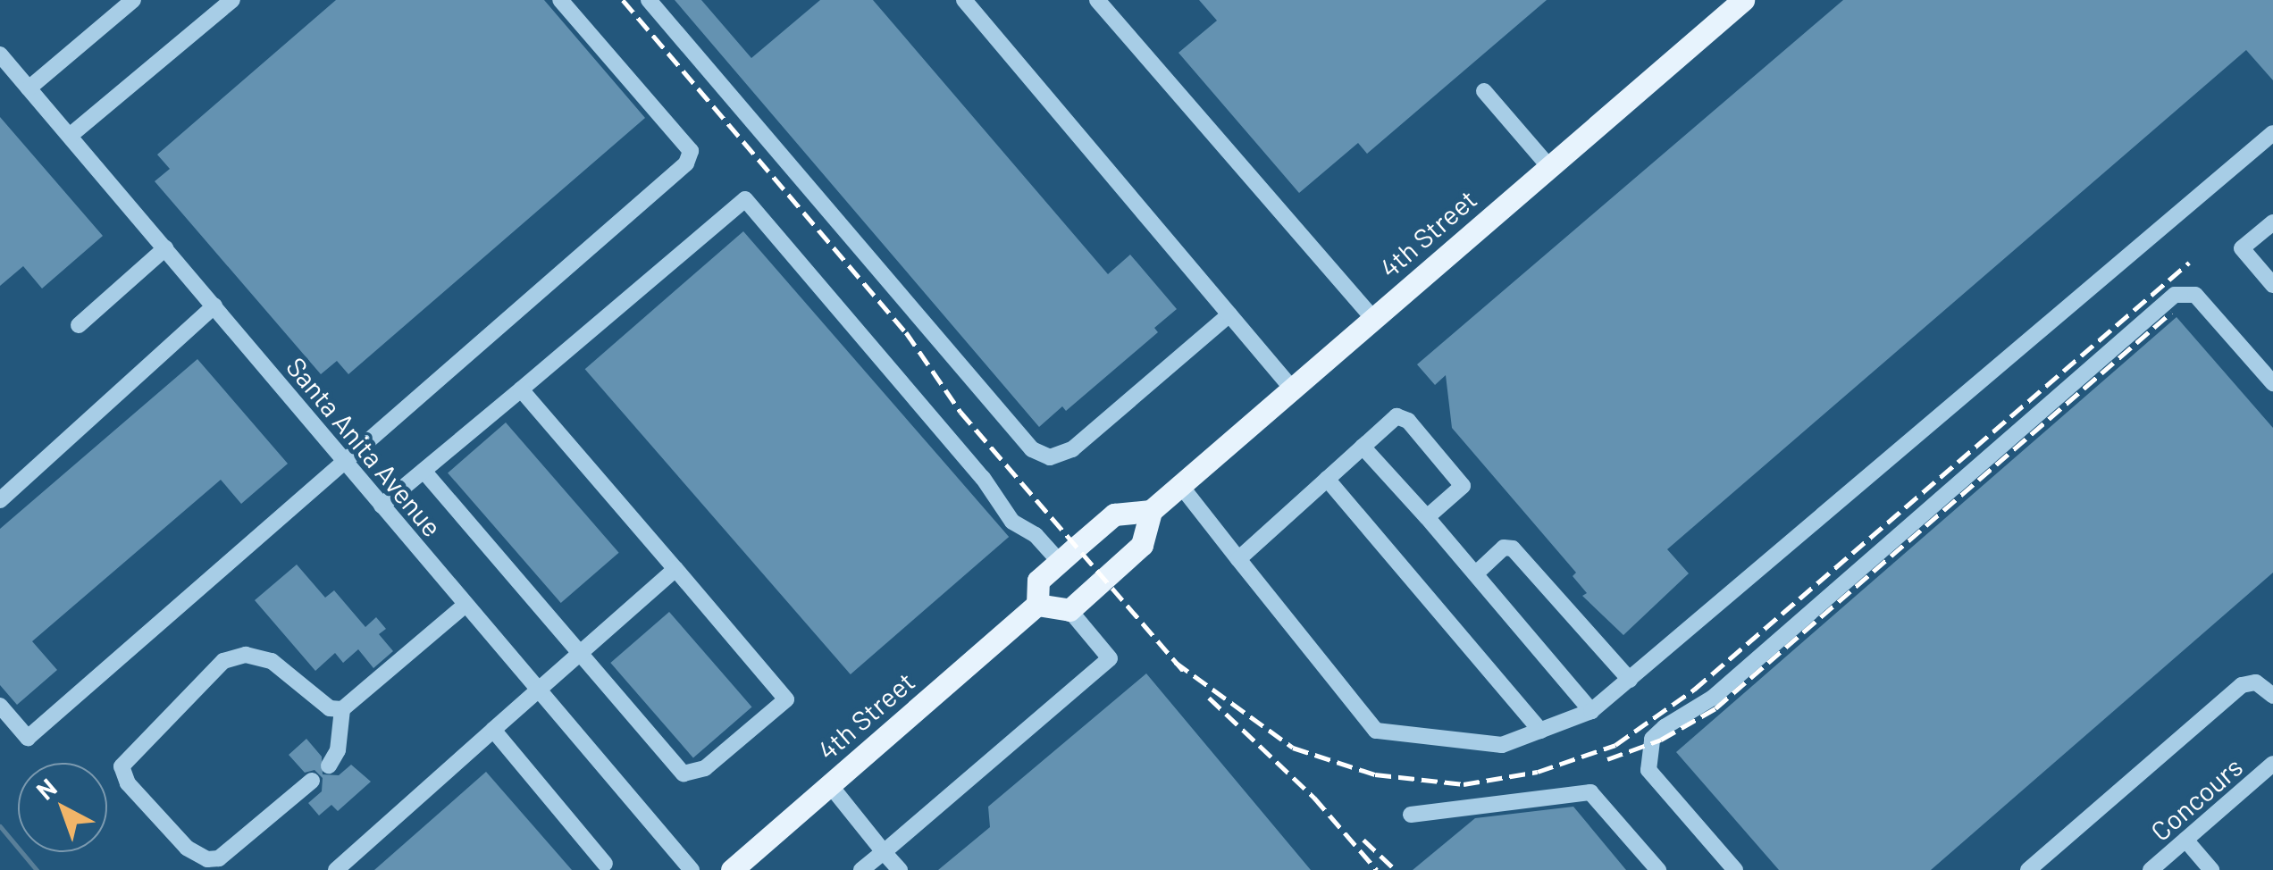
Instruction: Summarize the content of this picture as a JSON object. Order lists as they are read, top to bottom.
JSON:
{
  "streets": {
    "main road": ["4th Street"],
    "street": ["Santa Anita Avenue", "Concours"]
  },
  "north": "top left"
}
